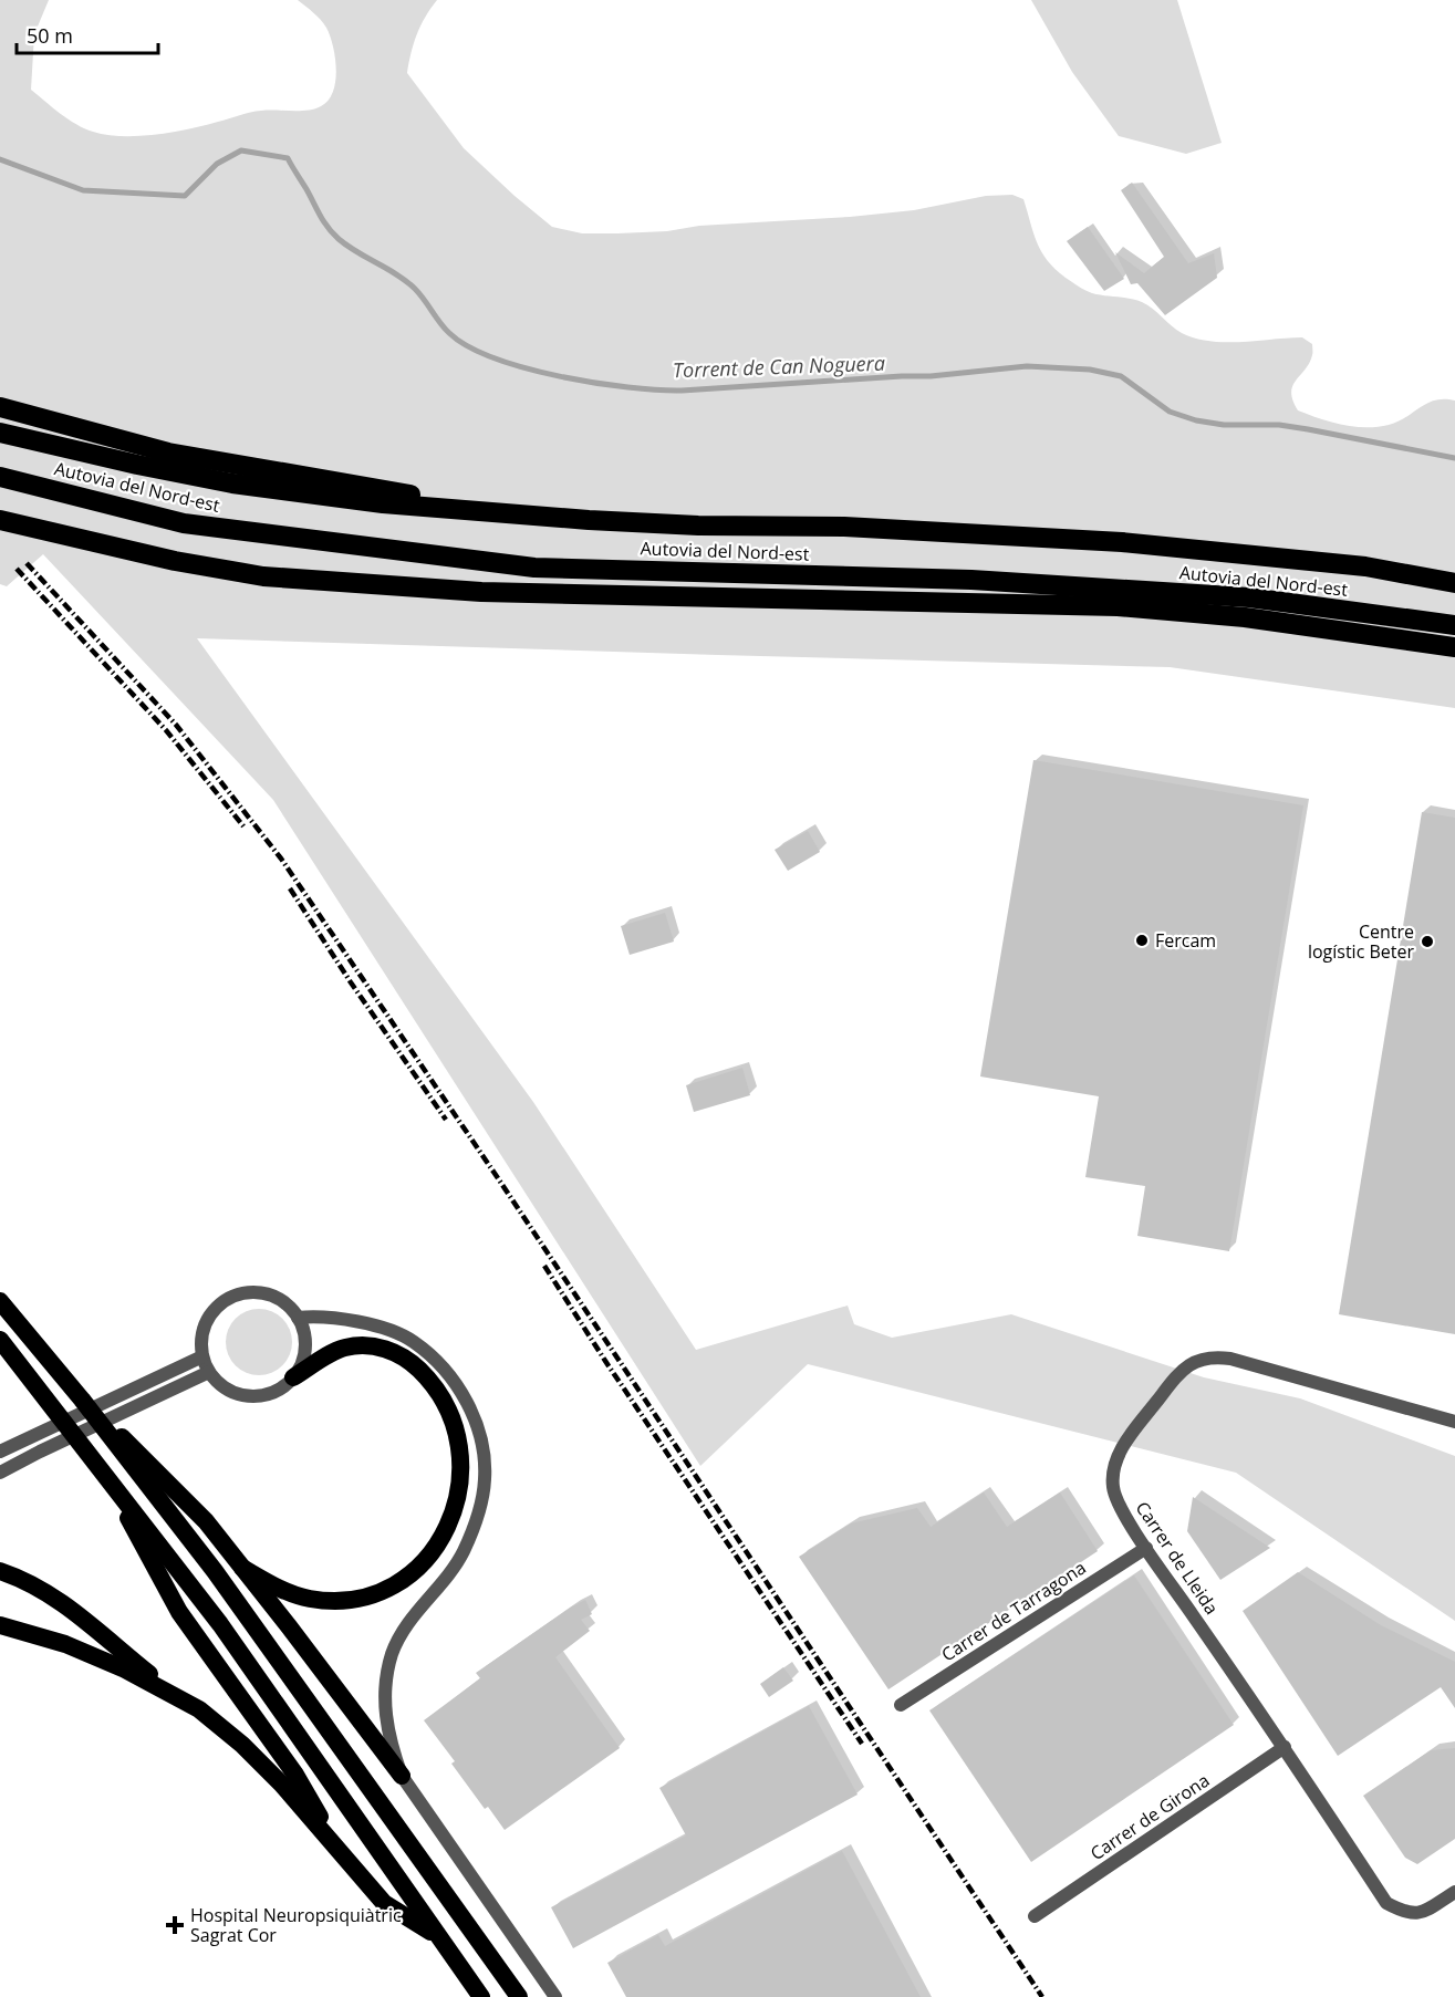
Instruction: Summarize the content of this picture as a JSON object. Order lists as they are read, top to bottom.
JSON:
{
  "streets": {
    "highway": ["Autovia del Nord-est"],
    "street": ["Carrer de Lleida", "Carrer de Tarragona", "Carrer de Girona"]
  },
  "crossings": [
    ["Carrer de Lleida", "Carrer de Tarragona"],
    ["Carrer de Lleida", "Carrer de Girona"]
  ],
  "water": ["Torrent de Can Noguera"],
  "places": {
    "other": ["Fercam", "Centre logístic Beter"],
    "health": ["Hospital Neuropsiquiàtric Sagrat Cor"]
  },
  "scale_bar": "50 m"
}
